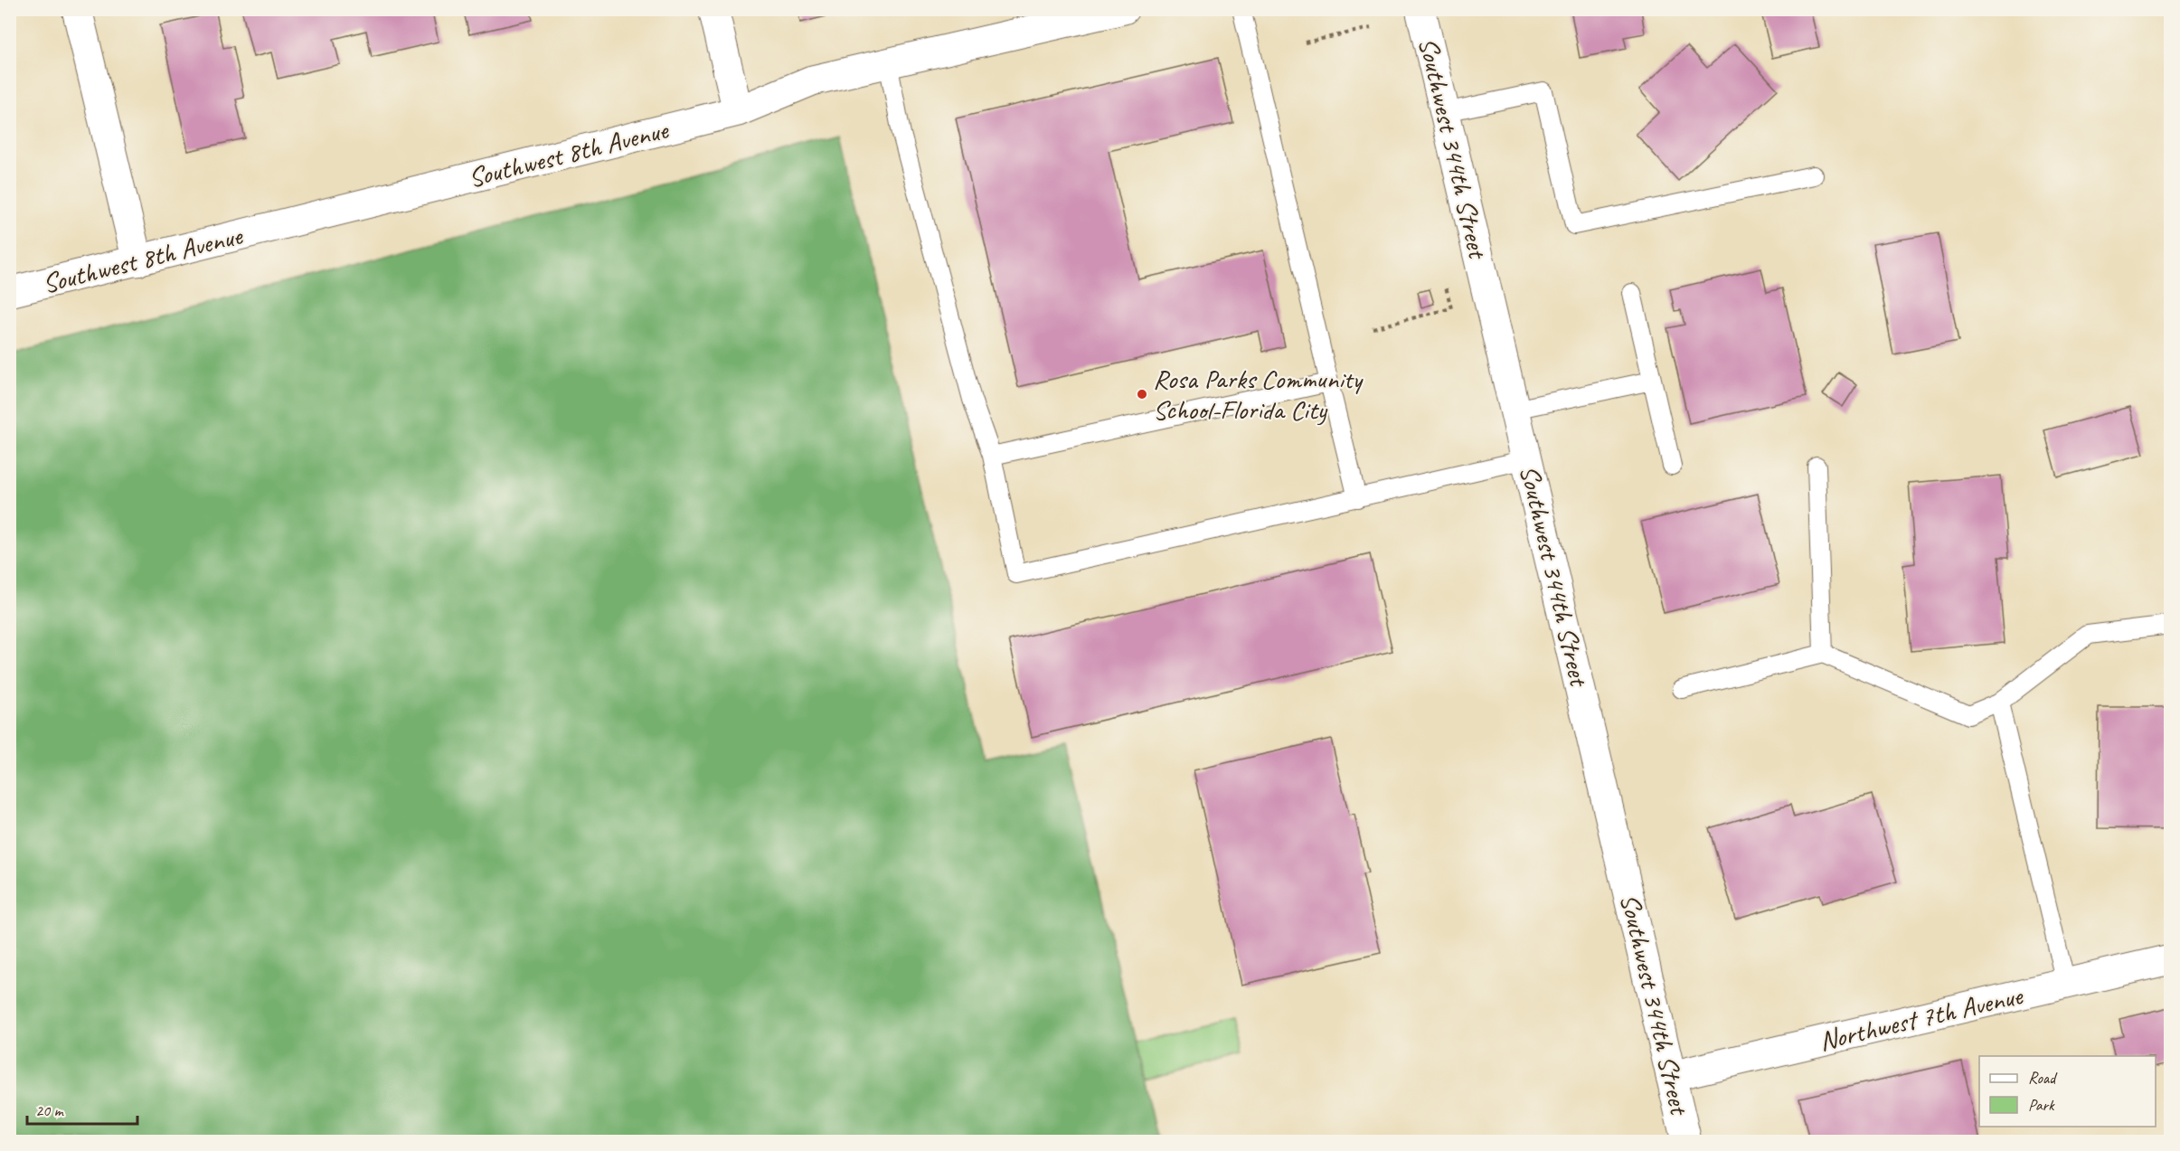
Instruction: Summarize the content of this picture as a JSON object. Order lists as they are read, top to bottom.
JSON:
{
  "streets": {
    "street": ["Southwest 344th Street", "Southwest 8th Avenue", "Northwest 7th Avenue"]
  },
  "crossings": [
    ["Southwest 344th Street", "Northwest 7th Avenue"]
  ],
  "places": ["Rosa Parks Community School-Florida City"],
  "legend": ["Road", "Park"],
  "scale_bar": "20 m"
}
